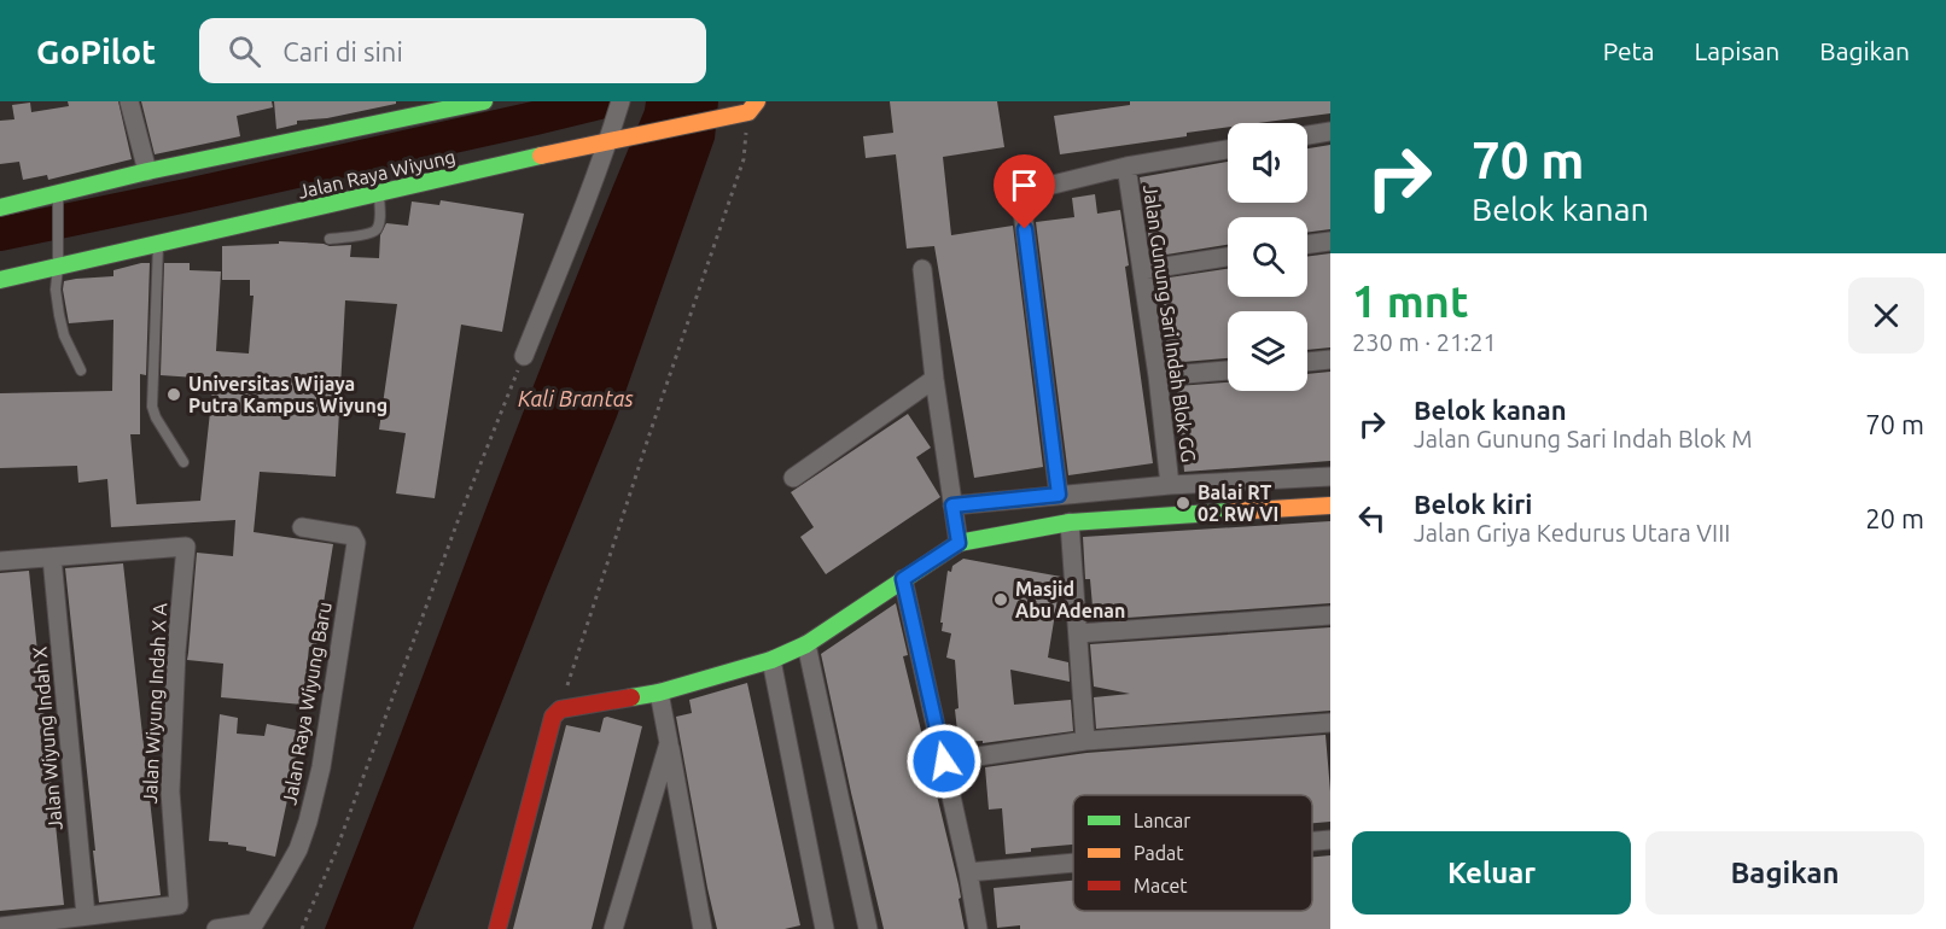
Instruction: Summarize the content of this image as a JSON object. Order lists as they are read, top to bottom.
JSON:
{
  "streets": {
    "main road": ["Jalan Raya Wiyung"],
    "street": [
      "Jalan Gunung Sari Indah Blok GG",
      "Jalan Wiyung Indah X A",
      "Jalan Raya Wiyung Baru",
      "Jalan Wiyung Indah X"
    ]
  },
  "crossings": [
    ["Jalan Wiyung Indah X A", "Jalan Wiyung Indah X"]
  ],
  "water": ["Kali Brantas"],
  "places": ["Universitas Wijaya Putra Kampus Wiyung", "Balai RT 02 RW VI", "Masjid Abu Adenan"],
  "legend": ["Lancar", "Padat", "Macet"],
  "page": {
    "header": "GoPilot",
    "search": "Cari di sini",
    "nav": ["Peta", "Lapisan", "Bagikan"],
    "turn": ["70 m", "Belok kanan"],
    "heading": ["1 mnt", "230 m · 21:21"],
    "list": [
      {
        "name": "Belok kanan",
        "note": "Jalan Gunung Sari Indah Blok M",
        "value": "70 m"
      },
      {
        "name": "Belok kiri",
        "note": "Jalan Griya Kedurus Utara VIII",
        "value": "20 m"
      }
    ],
    "buttons": ["Keluar", "Bagikan"]
  }
}
